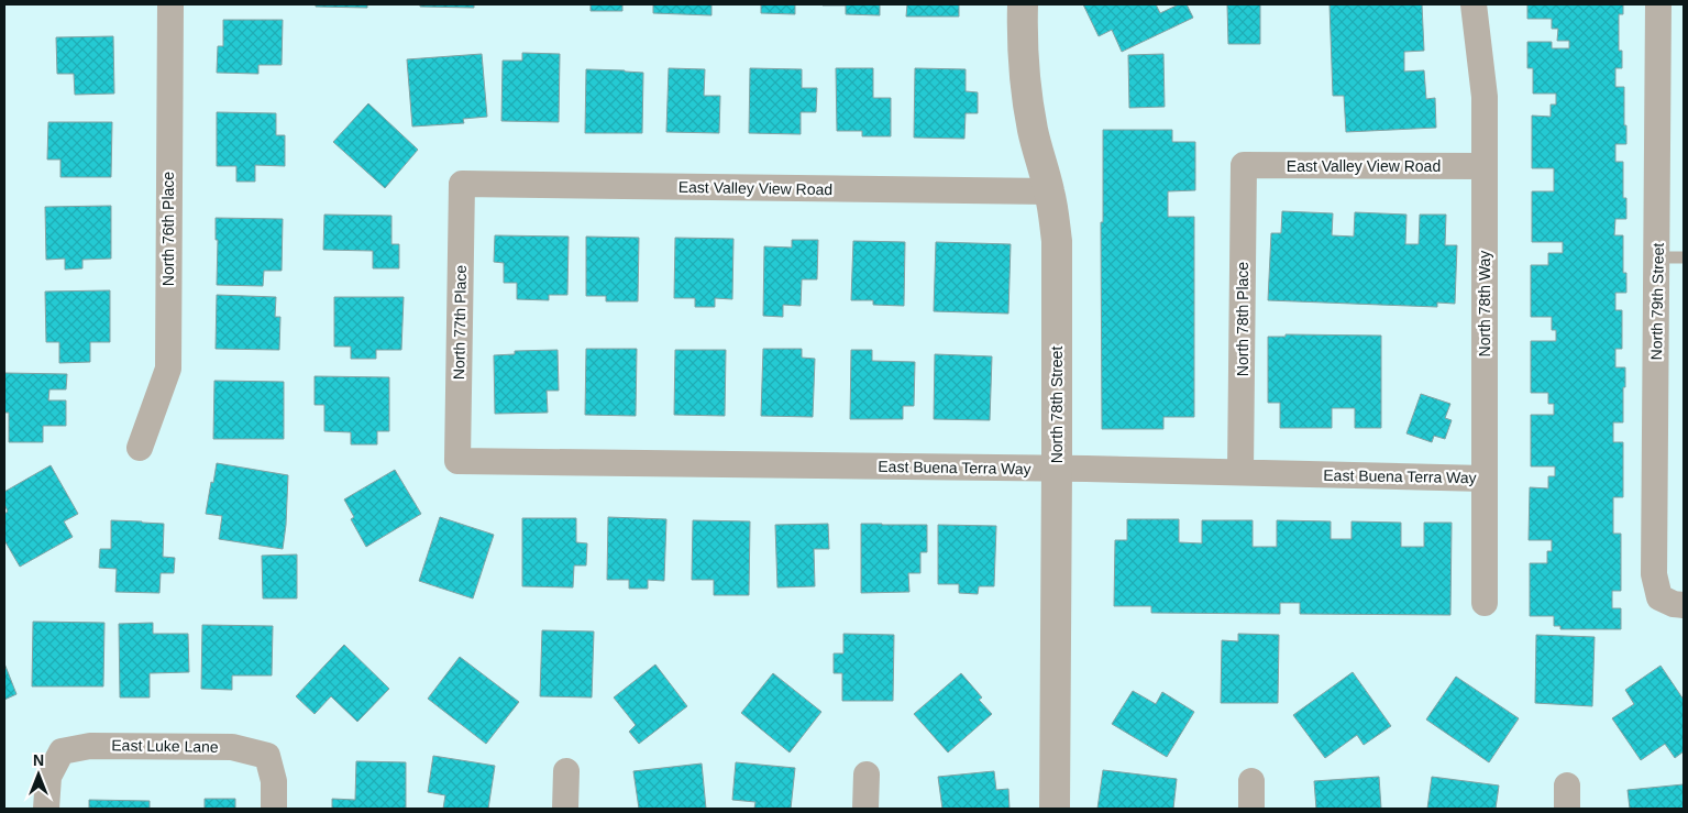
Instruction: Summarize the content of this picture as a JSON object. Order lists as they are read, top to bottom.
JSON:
{
  "streets": {
    "street": [
      "East Valley View Road",
      "North 76th Place",
      "North 79th Street",
      "North 78th Way",
      "North 78th Place",
      "North 77th Place",
      "North 78th Street",
      "East Buena Terra Way",
      "East Luke Lane"
    ]
  },
  "crossings": [
    ["East Valley View Road", "North 78th Way"],
    ["East Valley View Road", "North 78th Place"],
    ["East Valley View Road", "North 77th Place"],
    ["East Valley View Road", "North 78th Street"],
    ["North 78th Way", "East Buena Terra Way"],
    ["North 78th Place", "East Buena Terra Way"],
    ["North 77th Place", "East Buena Terra Way"],
    ["North 78th Street", "East Buena Terra Way"]
  ],
  "north": "top"
}
